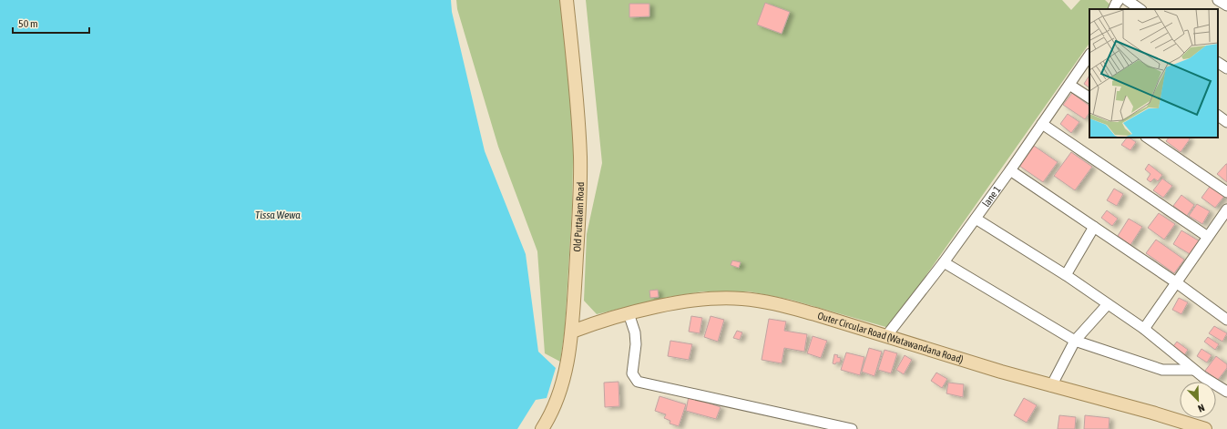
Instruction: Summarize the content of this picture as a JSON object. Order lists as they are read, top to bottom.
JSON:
{
  "streets": {
    "main road": ["Old Puttalam Road", "Outer Circular Road (Watawandana Road)"],
    "street": ["lane 1"]
  },
  "crossings": [
    ["lane 1", "Outer Circular Road (Watawandana Road)"],
    ["Old Puttalam Road", "Outer Circular Road (Watawandana Road)"]
  ],
  "water": ["Tissa Wewa"],
  "scale_bar": "50 m",
  "north": "bottom right"
}
